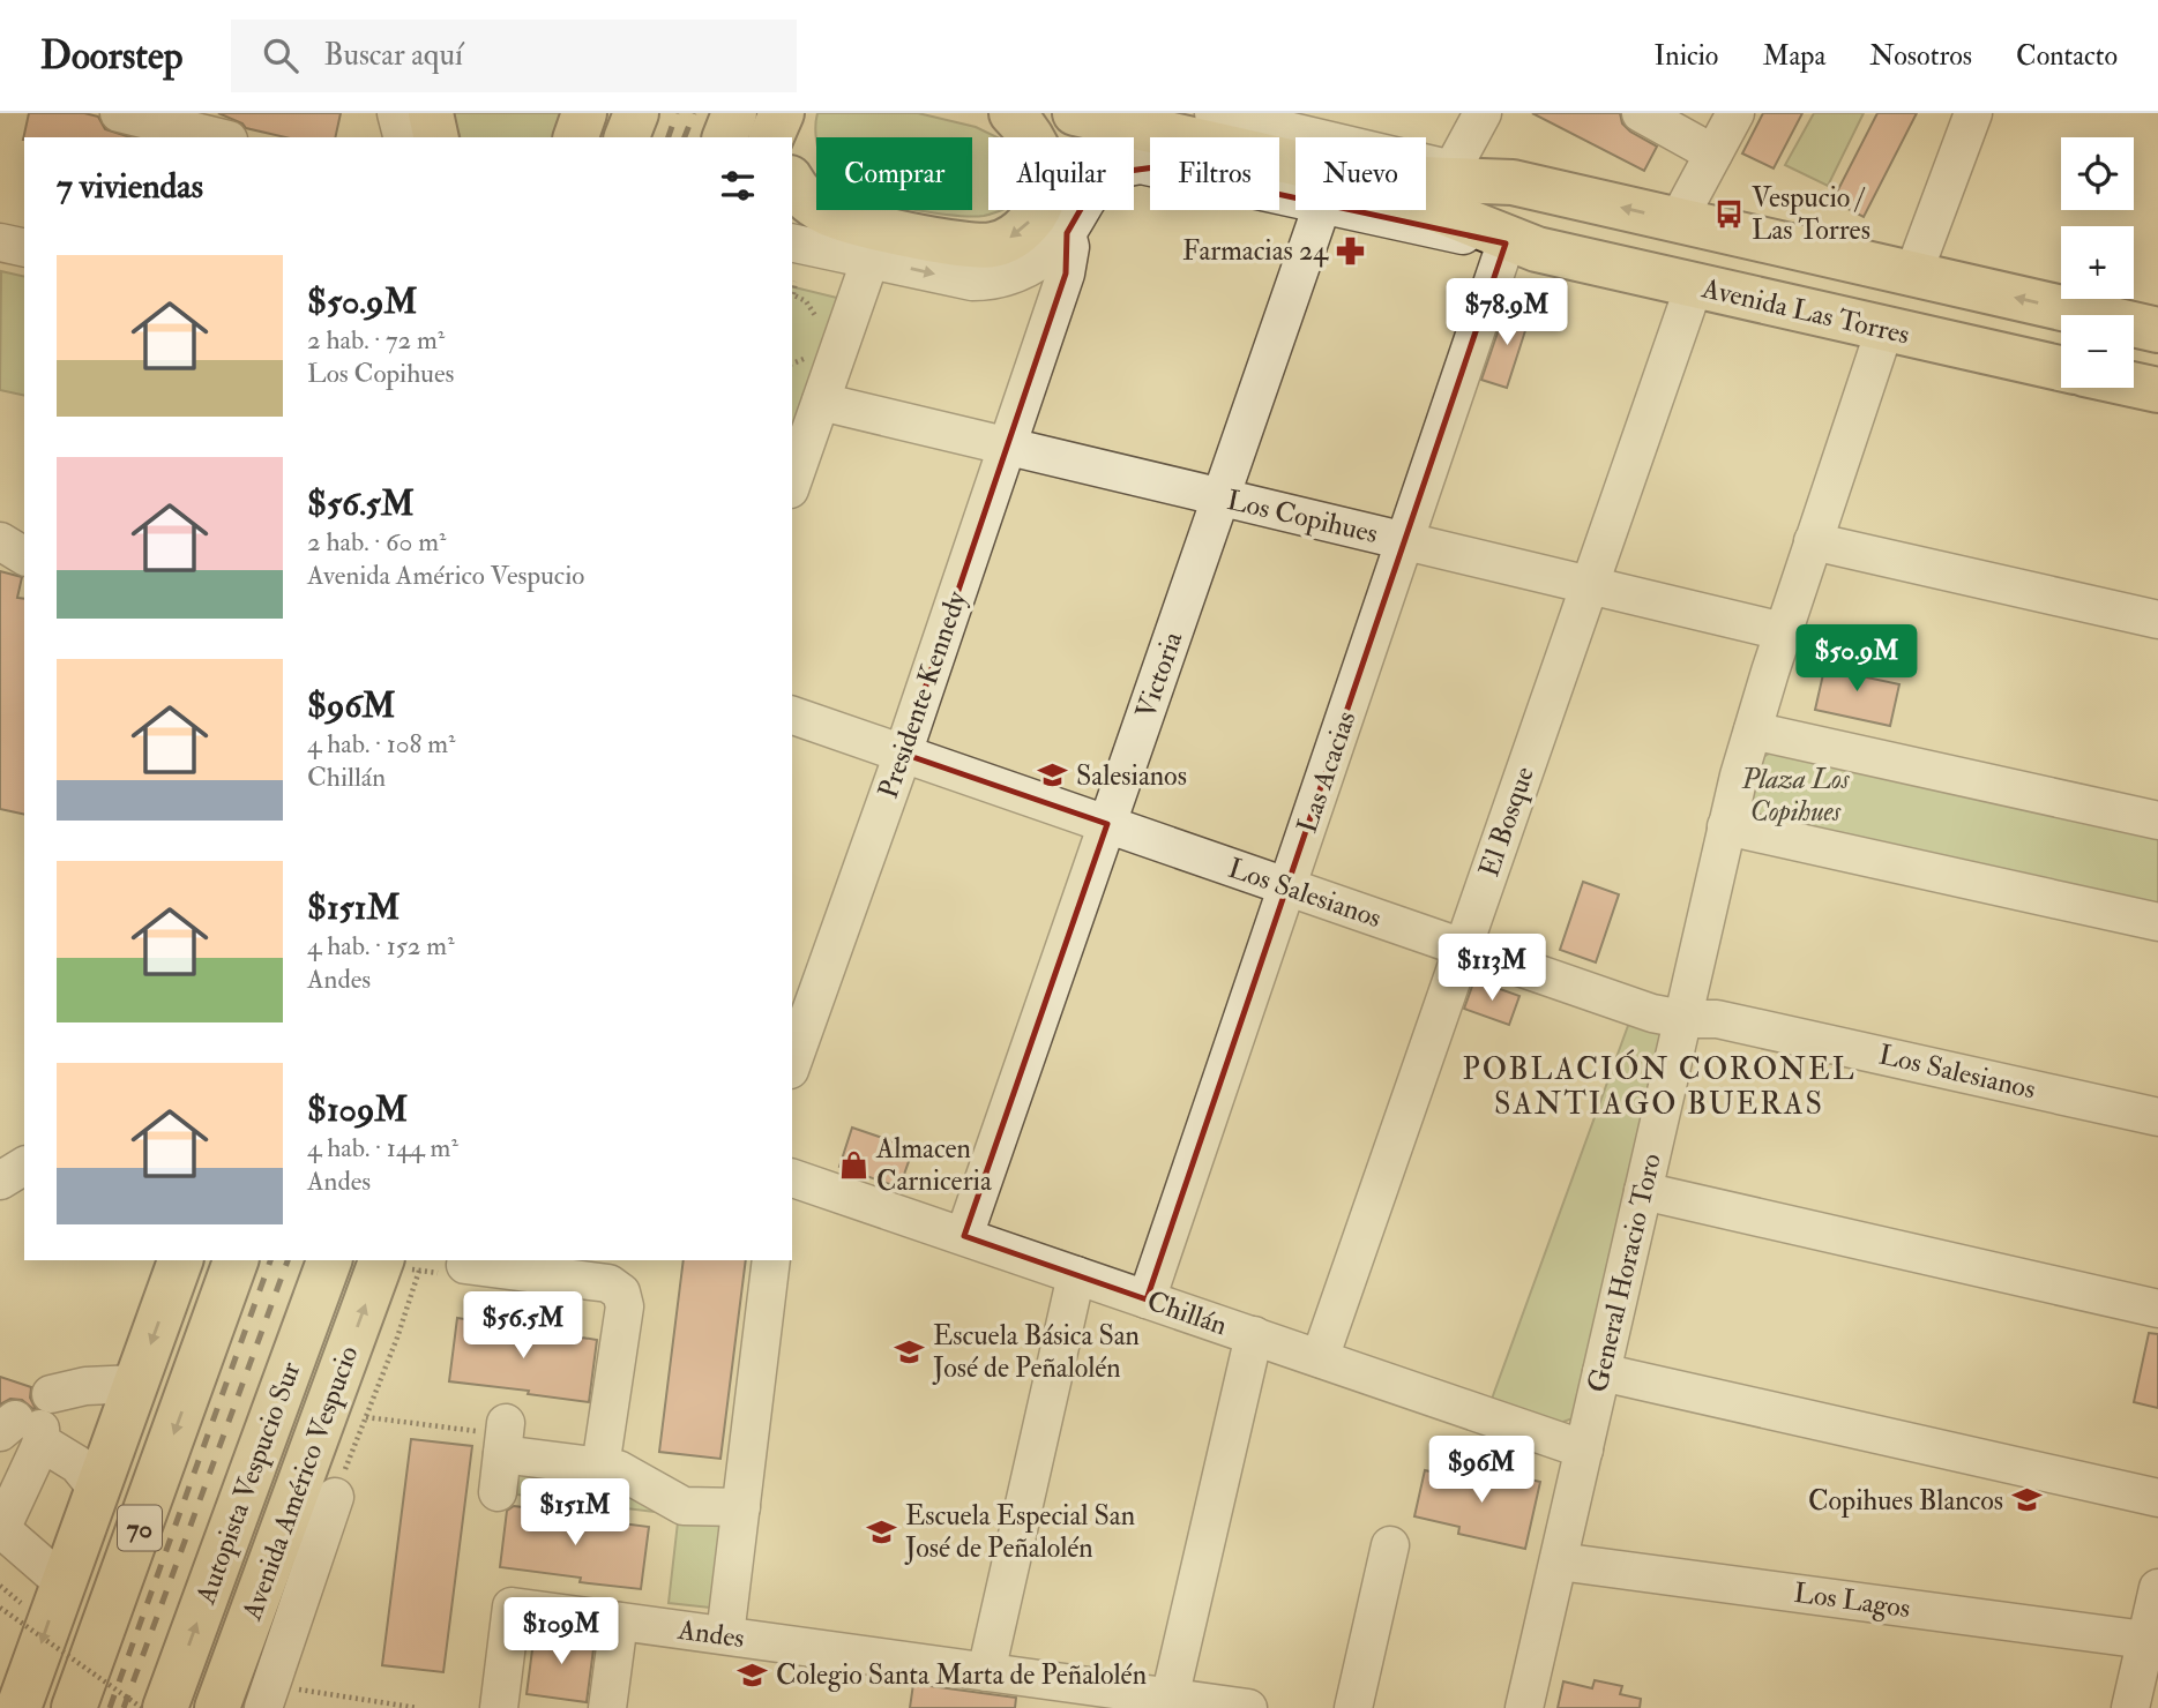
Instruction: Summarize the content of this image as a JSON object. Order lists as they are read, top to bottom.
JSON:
{
  "streets": {
    "main road": [
      "Avenida Las Torres",
      "Autopista Vespucio Sur",
      "Avenida Américo Vespucio",
      "70"
    ],
    "street": [
      "Los Copihues",
      "Victoria",
      "Presidente Kennedy",
      "Las Acacias",
      "El Bosque",
      "Los Salesianos",
      "General Horacio Toro",
      "Chillán",
      "Los Lagos",
      "Andes"
    ]
  },
  "crossings": [
    ["Avenida Las Torres", "Presidente Kennedy"],
    ["Avenida Las Torres", "Las Acacias"],
    ["Avenida Las Torres", "El Bosque"],
    ["Avenida Las Torres", "General Horacio Toro"],
    ["Los Copihues", "Victoria"],
    ["Los Copihues", "Presidente Kennedy"],
    ["Los Copihues", "Las Acacias"],
    ["Los Copihues", "El Bosque"],
    ["Los Copihues", "General Horacio Toro"],
    ["Victoria", "Los Salesianos"],
    ["Victoria", "Chillán"],
    ["Presidente Kennedy", "Los Salesianos"],
    ["Las Acacias", "Los Salesianos"],
    ["Las Acacias", "Chillán"],
    ["El Bosque", "Los Salesianos"],
    ["El Bosque", "Chillán"],
    ["Los Salesianos", "General Horacio Toro"],
    ["General Horacio Toro", "Chillán"],
    ["General Horacio Toro", "Los Lagos"]
  ],
  "districts": ["POBLACIÓN CORONEL SANTIAGO BUERAS"],
  "parks": ["Plaza Los Copihues"],
  "places": {
    "bus stop": ["Vespucio / Las Torres"],
    "pharmacy": ["Farmacias 24"],
    "school or university": [
      "Salesianos",
      "Escuela Básica San José de Peñalolén",
      "Copihues Blancos",
      "Escuela Especial San José de Peñalolén",
      "Colegio Santa Marta de Peñalolén"
    ],
    "shop": ["Almacen Carniceria"]
  },
  "page": {
    "header": "Doorstep",
    "search": "Buscar aquí",
    "nav": [
      "Inicio",
      "Mapa",
      "Nosotros",
      "Contacto"
    ],
    "map_buttons": ["+", "−"],
    "chip": [
      "Comprar",
      "Alquilar",
      "Filtros",
      "Nuevo"
    ],
    "heading": "7 viviendas",
    "list": [
      {
        "name": "$50.9M",
        "note": "2 hab. · 72 m² · Los Copihues"
      },
      {
        "name": "$56.5M",
        "note": "2 hab. · 60 m² · Avenida Américo Vespucio"
      },
      {
        "name": "$96M",
        "note": "4 hab. · 108 m² · Chillán"
      },
      {
        "name": "$151M",
        "note": "4 hab. · 152 m² · Andes"
      },
      {
        "name": "$109M",
        "note": "4 hab. · 144 m² · Andes"
      }
    ],
    "price": [
      "$78.9M",
      "$50.9M",
      "$113M",
      "$56.5M",
      "$96M",
      "$151M",
      "$109M"
    ]
  }
}
